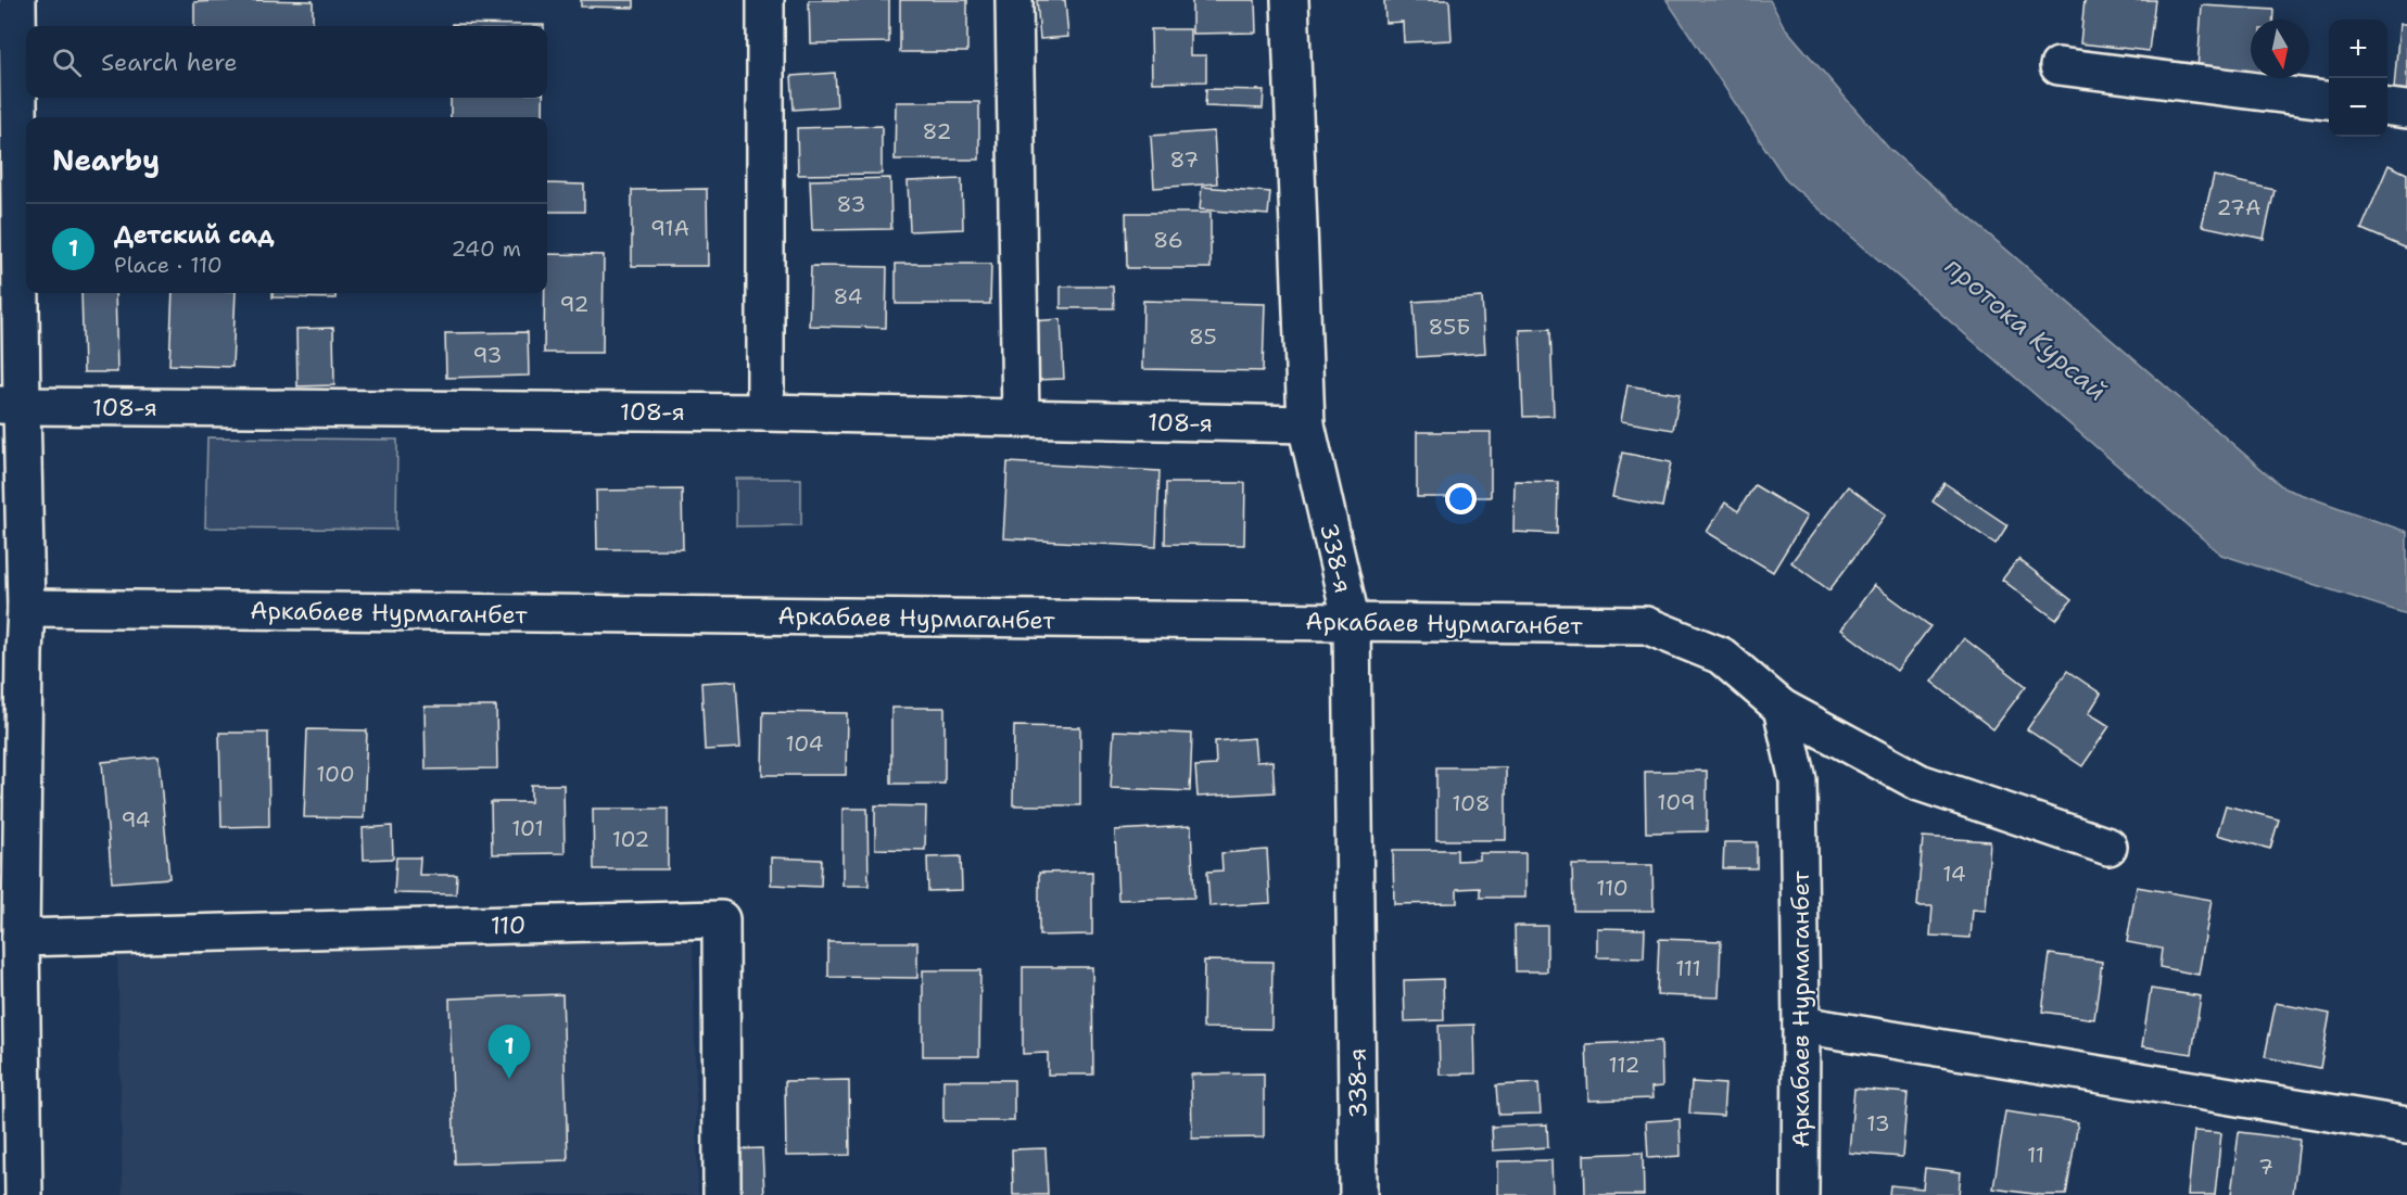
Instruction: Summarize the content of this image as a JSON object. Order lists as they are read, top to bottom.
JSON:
{
  "streets": {
    "street": [
      "108-я",
      "338-я",
      "Аркабаев Нурмаганбет",
      "110"
    ]
  },
  "crossings": [
    ["108-я", "338-я"],
    ["338-я", "Аркабаев Нурмаганбет"]
  ],
  "water": ["протока Курсай"],
  "house_numbers": [
    "82",
    "87",
    "83",
    "27А",
    "91А",
    "86",
    "84",
    "92",
    "85Б",
    "85",
    "93",
    "104",
    "100",
    "109",
    "108",
    "94",
    "101",
    "102",
    "14",
    "110",
    "111",
    "112",
    "13",
    "11",
    "7"
  ],
  "north": "bottom",
  "page": {
    "map_buttons": ["+", "−"],
    "search": "Search here",
    "heading": "Nearby",
    "list": [
      {
        "mark": "1",
        "name": "Детский сад",
        "note": "Place · 110",
        "value": "240 m"
      }
    ],
    "pins": "1"
  }
}
